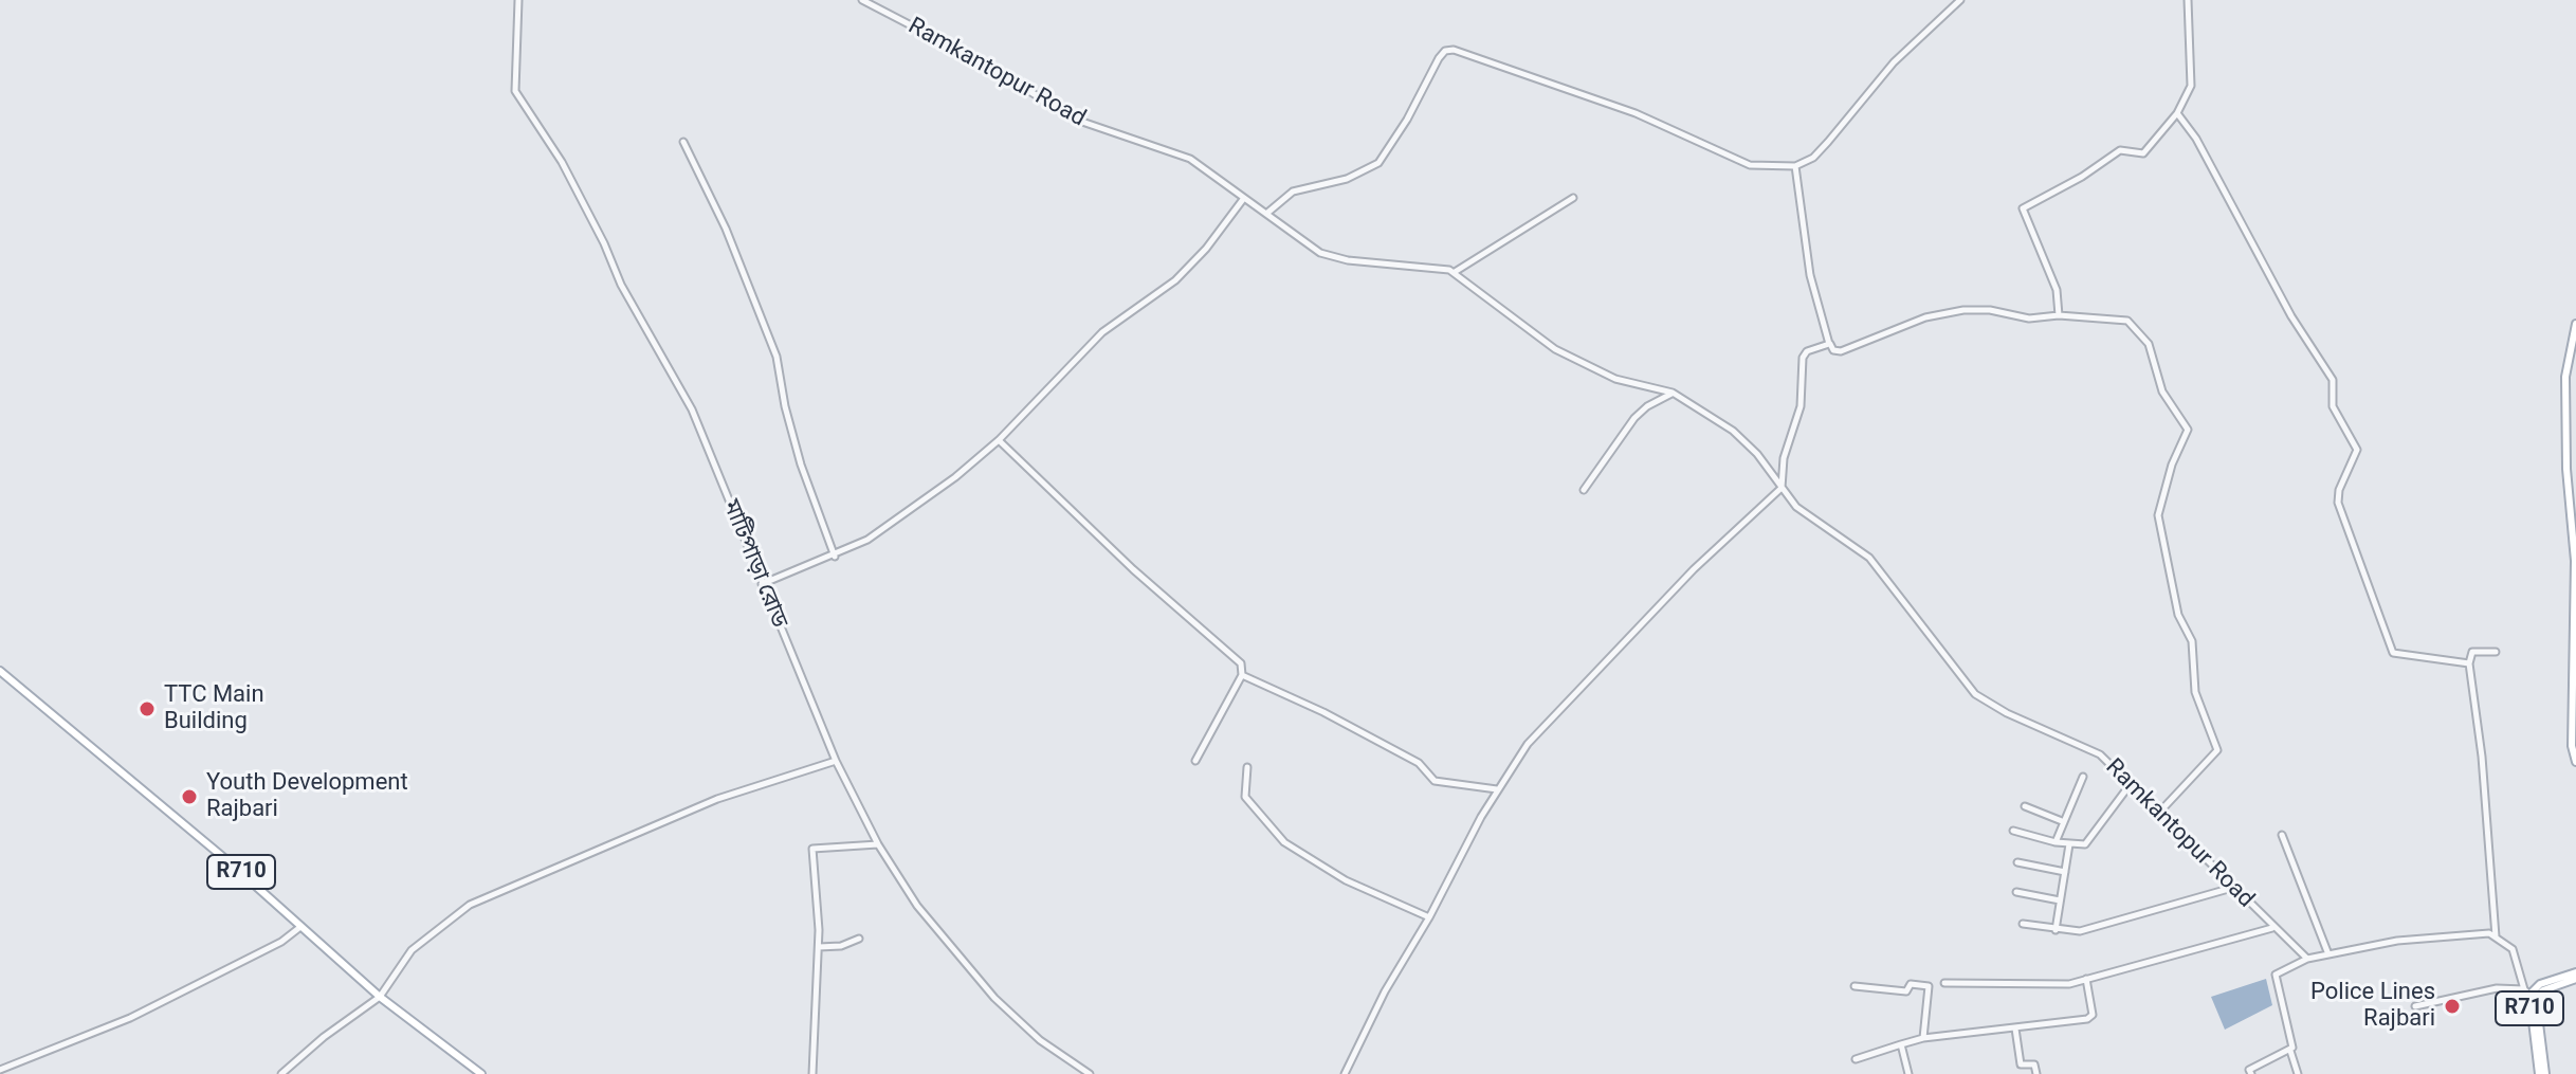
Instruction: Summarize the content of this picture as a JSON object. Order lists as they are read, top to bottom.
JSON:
{
  "streets": {
    "main road": ["R710"],
    "street": ["Ramkantopur Road", "মাটিপাড়া রোড"]
  },
  "places": ["TTC Main Building", "Youth Development Rajbari", "Police Lines Rajbari"]
}
